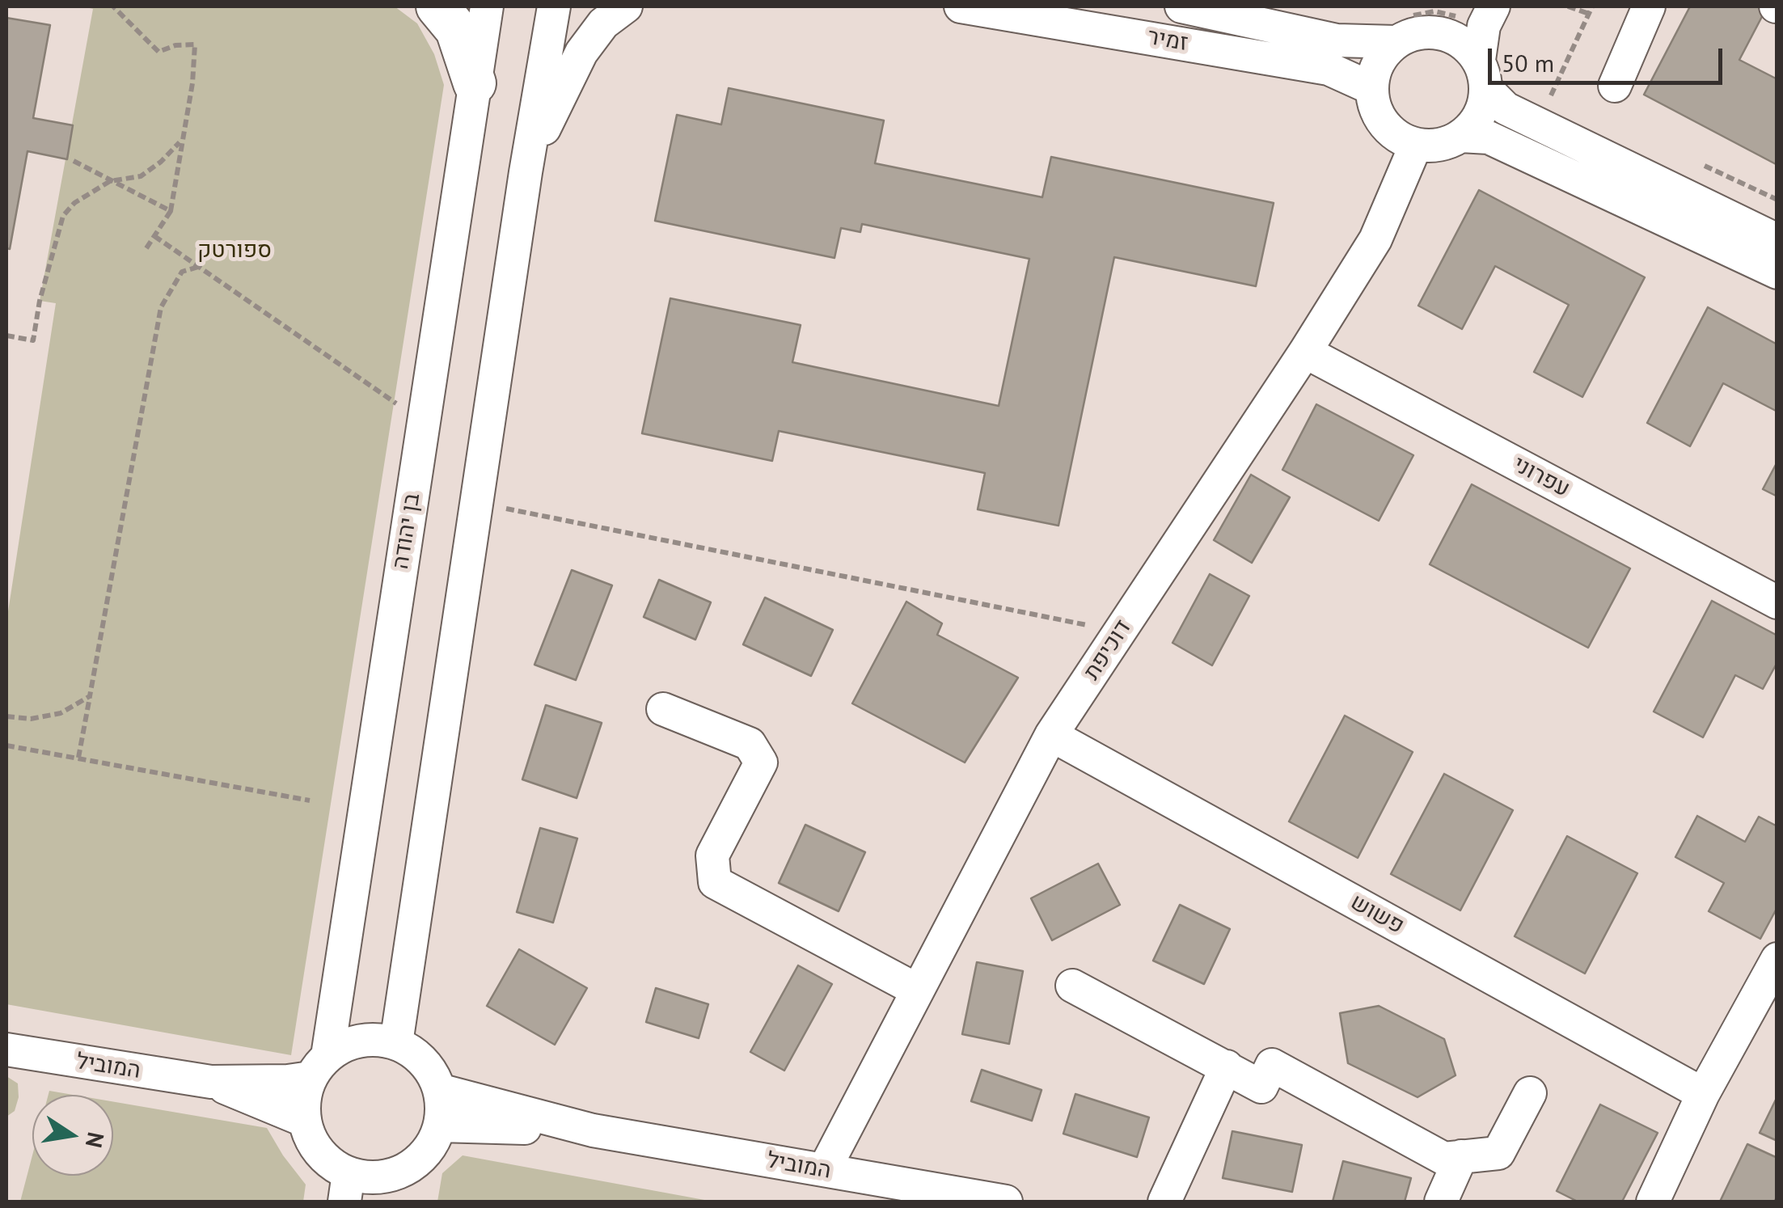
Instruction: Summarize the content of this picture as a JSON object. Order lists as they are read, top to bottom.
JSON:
{
  "streets": {
    "street": [
      "זמיר",
      "עפרוני",
      "בן יהודה",
      "דוכיפת",
      "פשוש",
      "המוביל"
    ]
  },
  "crossings": [
    ["עפרוני", "דוכיפת"],
    ["בן יהודה", "המוביל"],
    ["דוכיפת", "פשוש"],
    ["דוכיפת", "המוביל"]
  ],
  "parks": ["ספורטק"],
  "scale_bar": "50 m",
  "north": "right"
}
